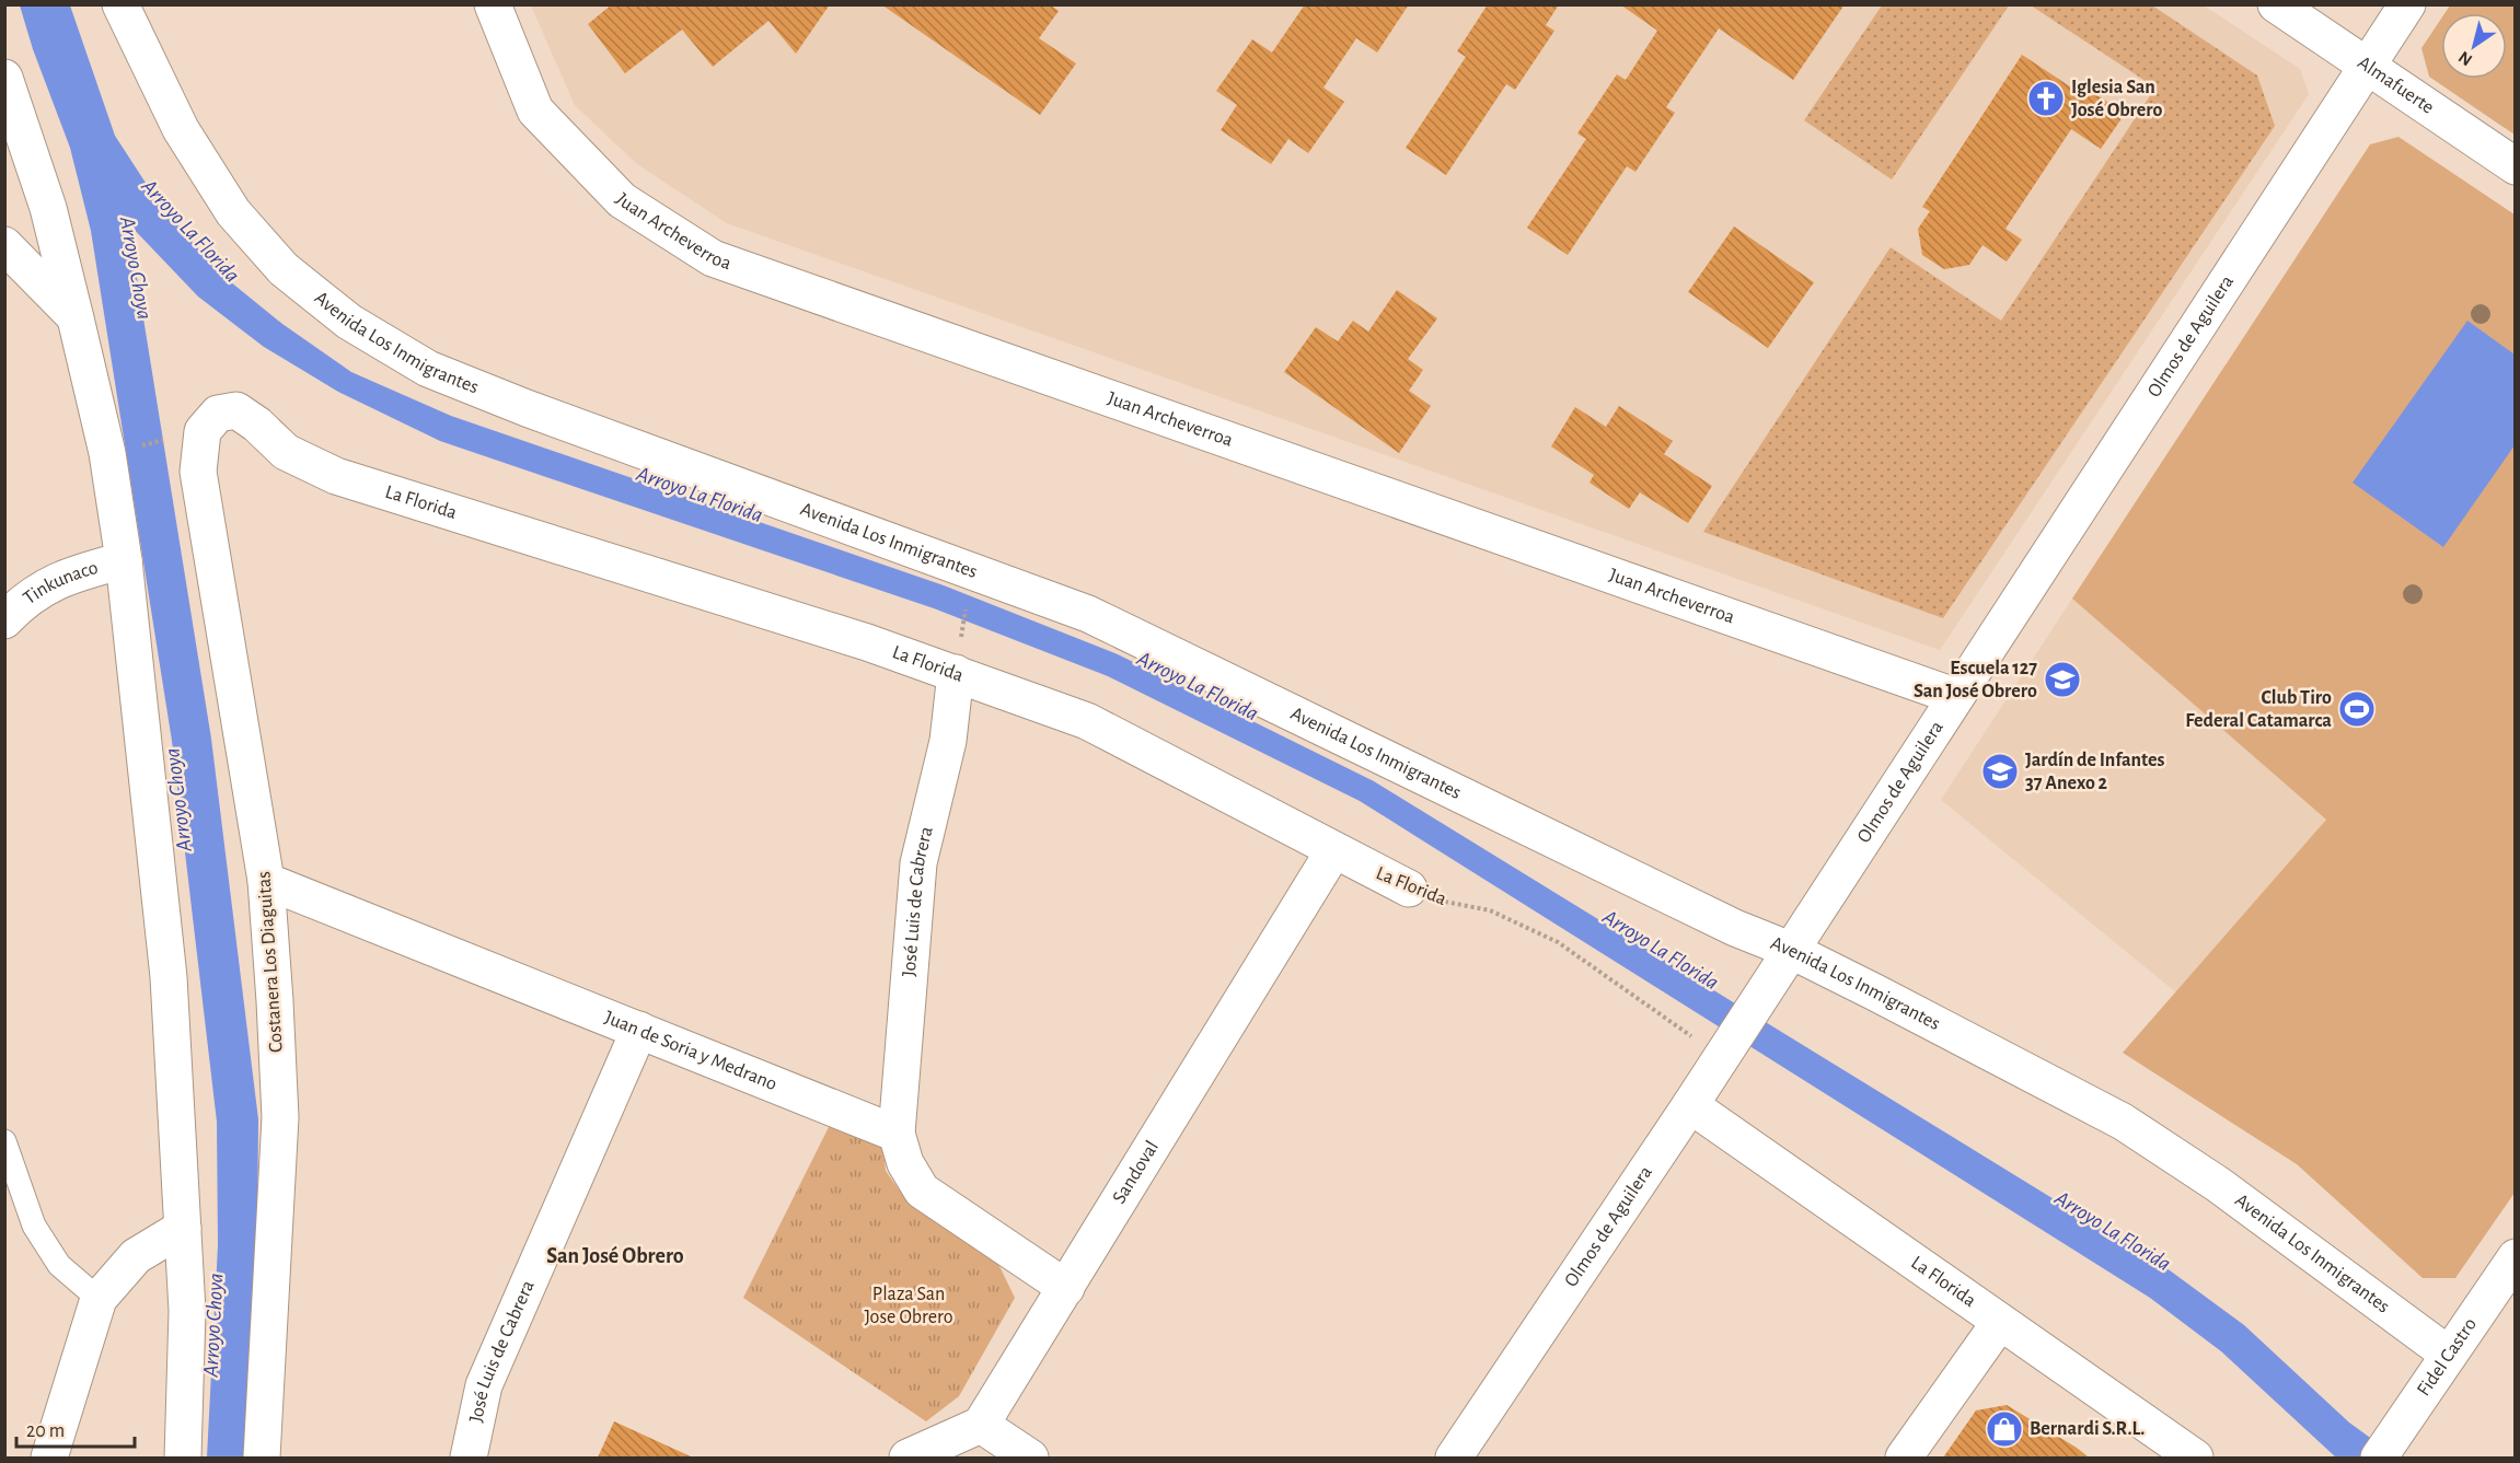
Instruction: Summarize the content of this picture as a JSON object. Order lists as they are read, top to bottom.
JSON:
{
  "streets": {
    "street": [
      "Almafuerte",
      "Juan Archeverroa",
      "Olmos de Aguilera",
      "Avenida Los Inmigrantes",
      "La Florida",
      "Tinkunaco",
      "José Luis de Cabrera",
      "Costanera Los Diaguitas",
      "Juan de Soria y Medrano",
      "Sandoval",
      "Fidel Castro"
    ]
  },
  "crossings": [
    ["Almafuerte", "Olmos de Aguilera"],
    ["Juan Archeverroa", "Olmos de Aguilera"],
    ["Olmos de Aguilera", "Avenida Los Inmigrantes"],
    ["Olmos de Aguilera", "La Florida"],
    ["Avenida Los Inmigrantes", "Fidel Castro"],
    ["La Florida", "José Luis de Cabrera"],
    ["La Florida", "Costanera Los Diaguitas"],
    ["La Florida", "Sandoval"],
    ["José Luis de Cabrera", "Juan de Soria y Medrano"],
    ["Costanera Los Diaguitas", "Juan de Soria y Medrano"]
  ],
  "districts": ["San José Obrero"],
  "water": ["Arroyo La Florida", "Arroyo Choya"],
  "parks": ["Plaza San Jose Obrero"],
  "places": {
    "church": ["Iglesia San José Obrero"],
    "school or university": ["Escuela 127 San José Obrero", "Jardín de Infantes 37 Anexo 2"],
    "sports": ["Club Tiro Federal Catamarca"],
    "shop": ["Bernardi S.R.L."]
  },
  "scale_bar": "20 m",
  "north": "bottom left"
}
